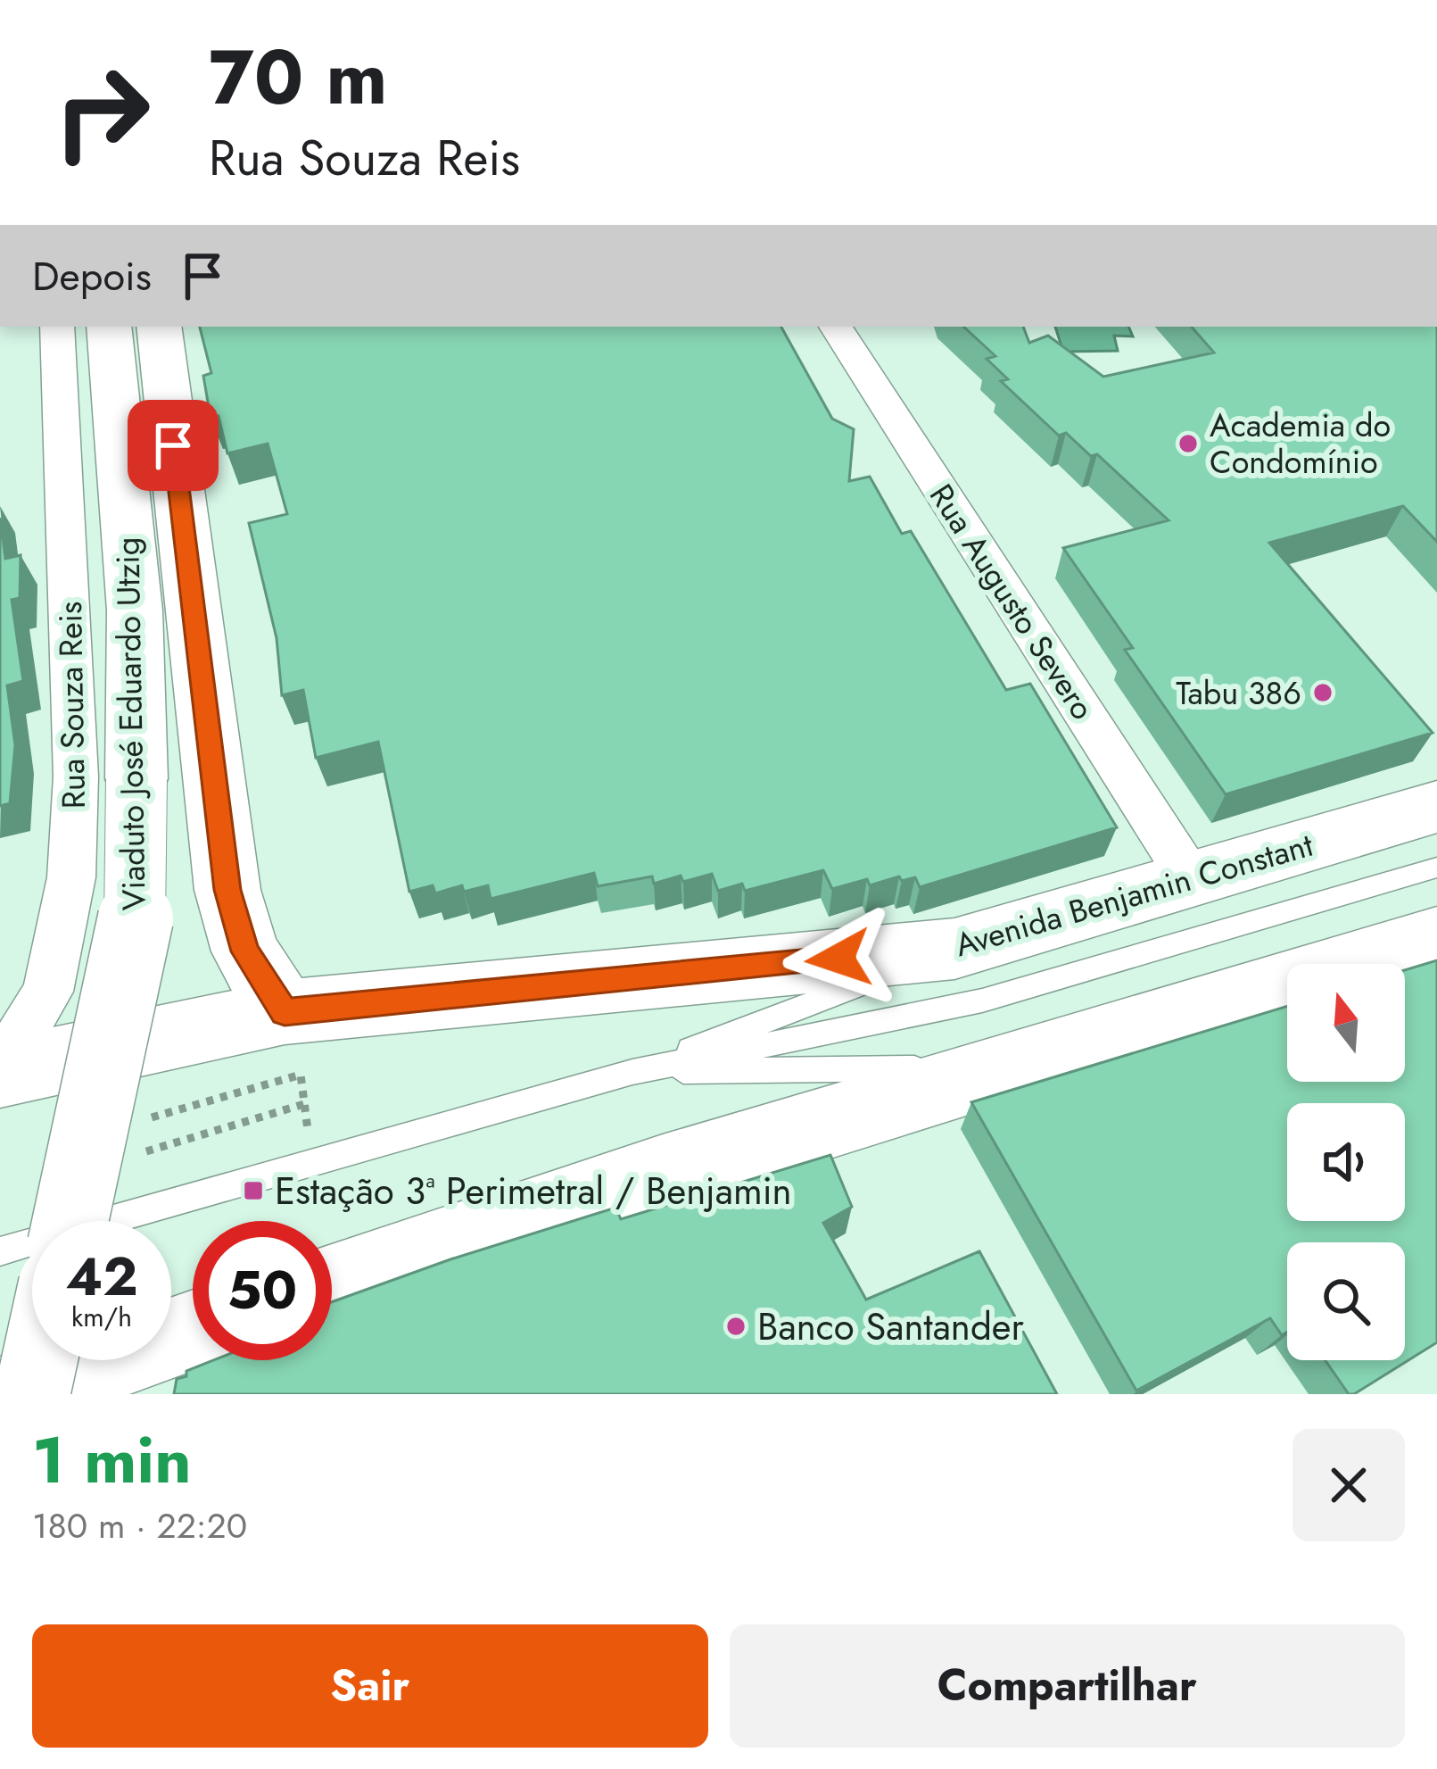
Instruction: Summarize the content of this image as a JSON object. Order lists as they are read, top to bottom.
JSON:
{
  "streets": {
    "main road": ["Viaduto José Eduardo Utzig", "Avenida Benjamin Constant"],
    "street": ["Rua Augusto Severo", "Rua Souza Reis"]
  },
  "crossings": [
    ["Rua Augusto Severo", "Avenida Benjamin Constant"],
    ["Rua Souza Reis", "Avenida Benjamin Constant"]
  ],
  "places": {
    "other": ["Academia do Condomínio", "Tabu 386", "Banco Santander"],
    "transit": ["Estação 3ª Perimetral / Benjamin"]
  },
  "north": "top",
  "page": {
    "turn": ["70 m", "Rua Souza Reis"],
    "then": "Depois",
    "speed": "42 km/h",
    "limit": "50",
    "heading": ["1 min", "180 m · 22:20"],
    "buttons": ["Sair", "Compartilhar"]
  }
}
